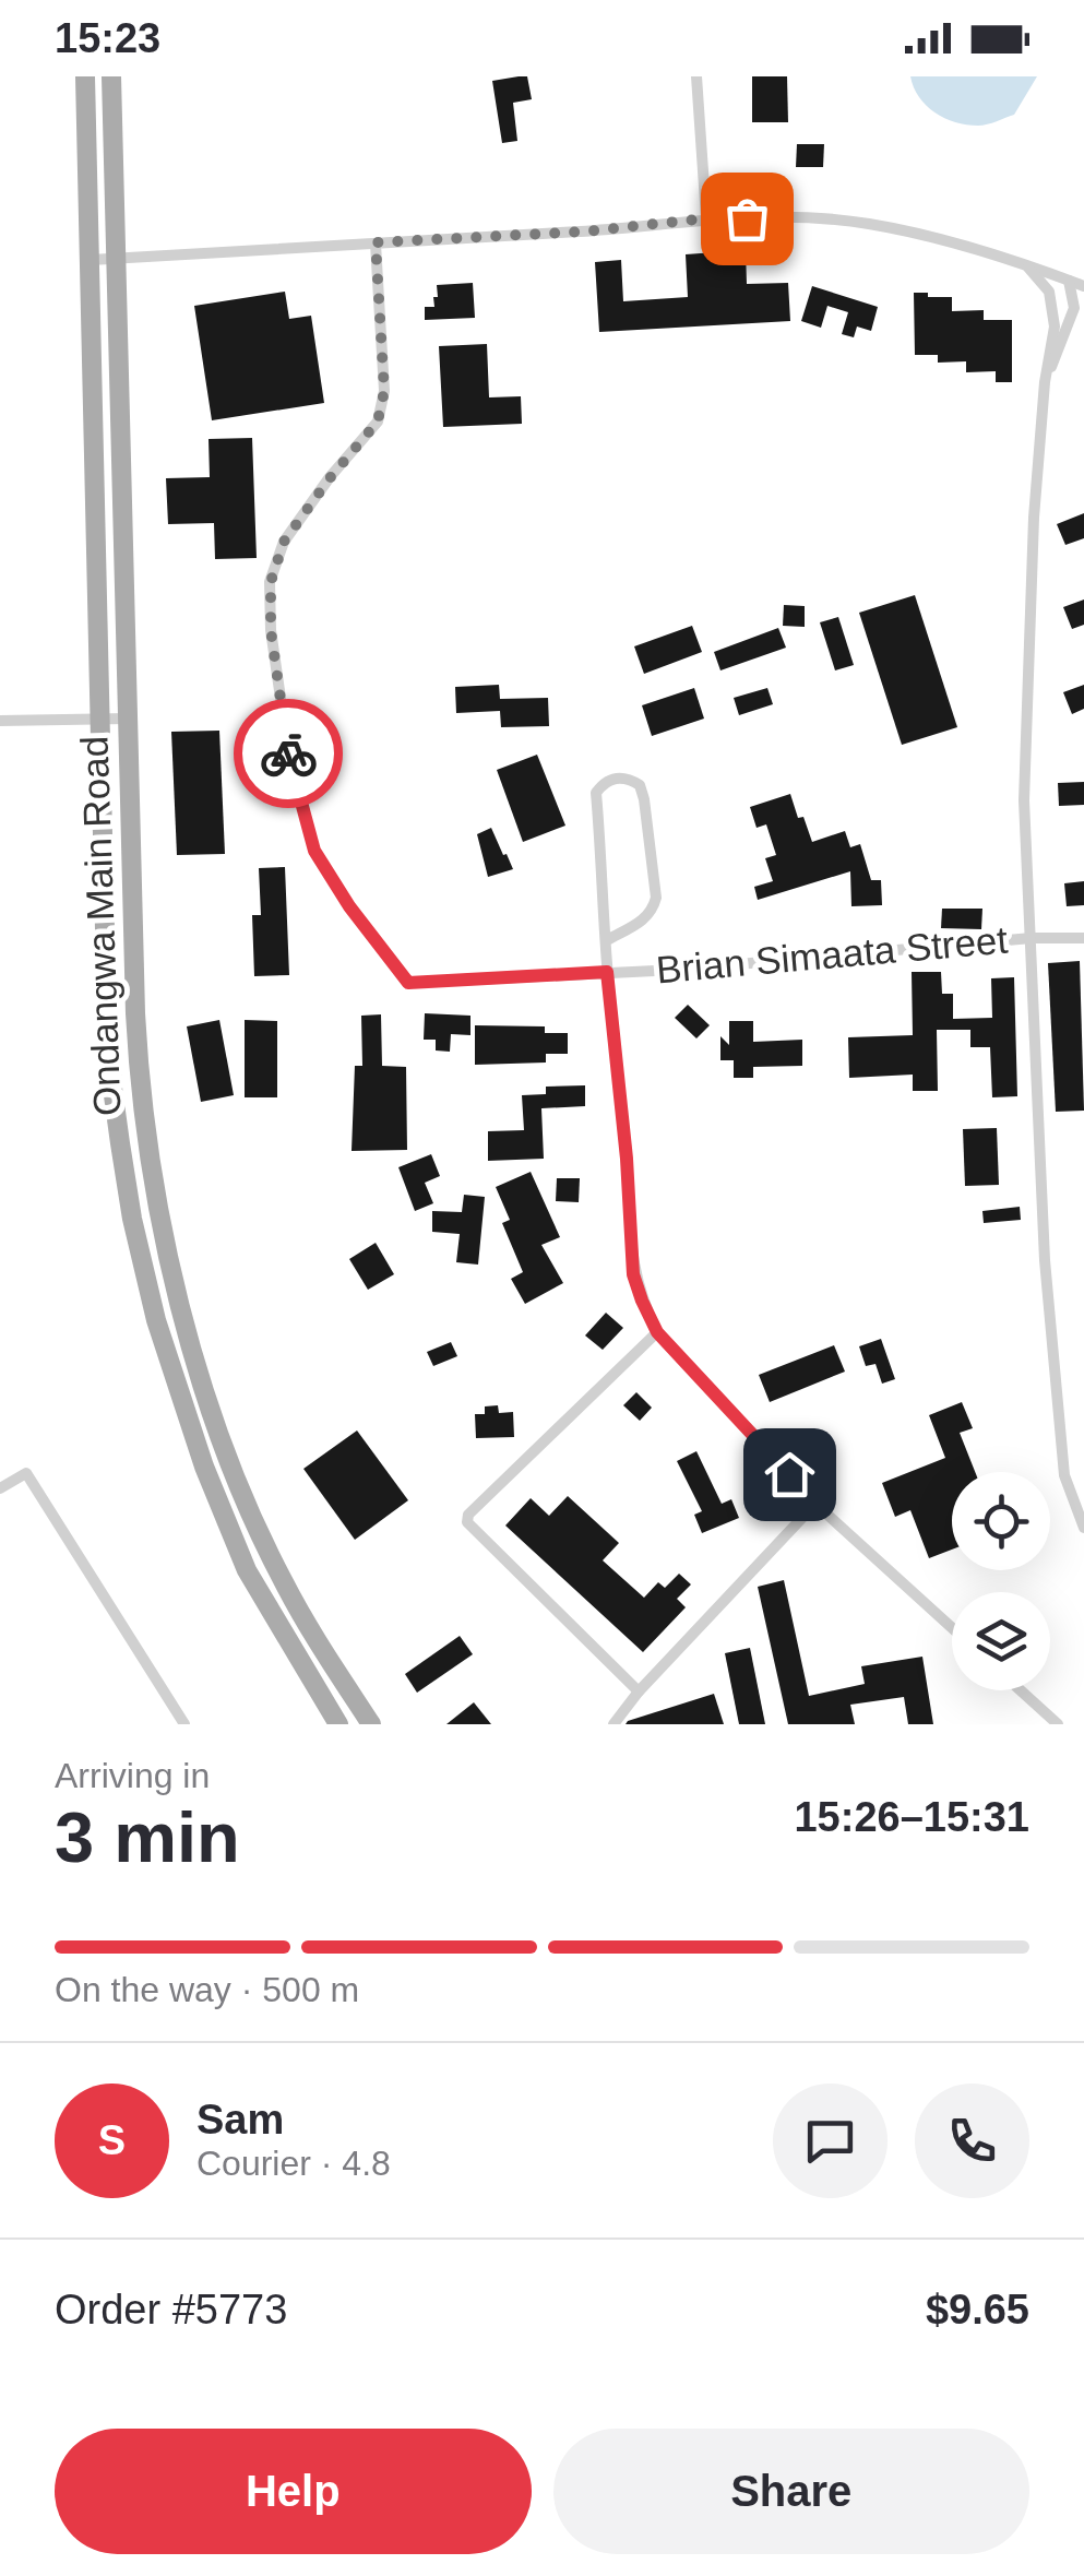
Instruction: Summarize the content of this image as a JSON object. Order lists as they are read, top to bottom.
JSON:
{
  "streets": {
    "main road": ["Ondangwa Main Road"],
    "street": ["Brian Simaata Street"]
  },
  "page": {
    "status": "15:23",
    "heading": ["3 min", "Arriving in", "15:26–15:31"],
    "panel": [
      "Sam",
      "Courier · 4.8",
      "Order #5773",
      "$9.65"
    ],
    "bar": "On the way · 500 m",
    "round": "S",
    "buttons": ["Help", "Share"]
  }
}
